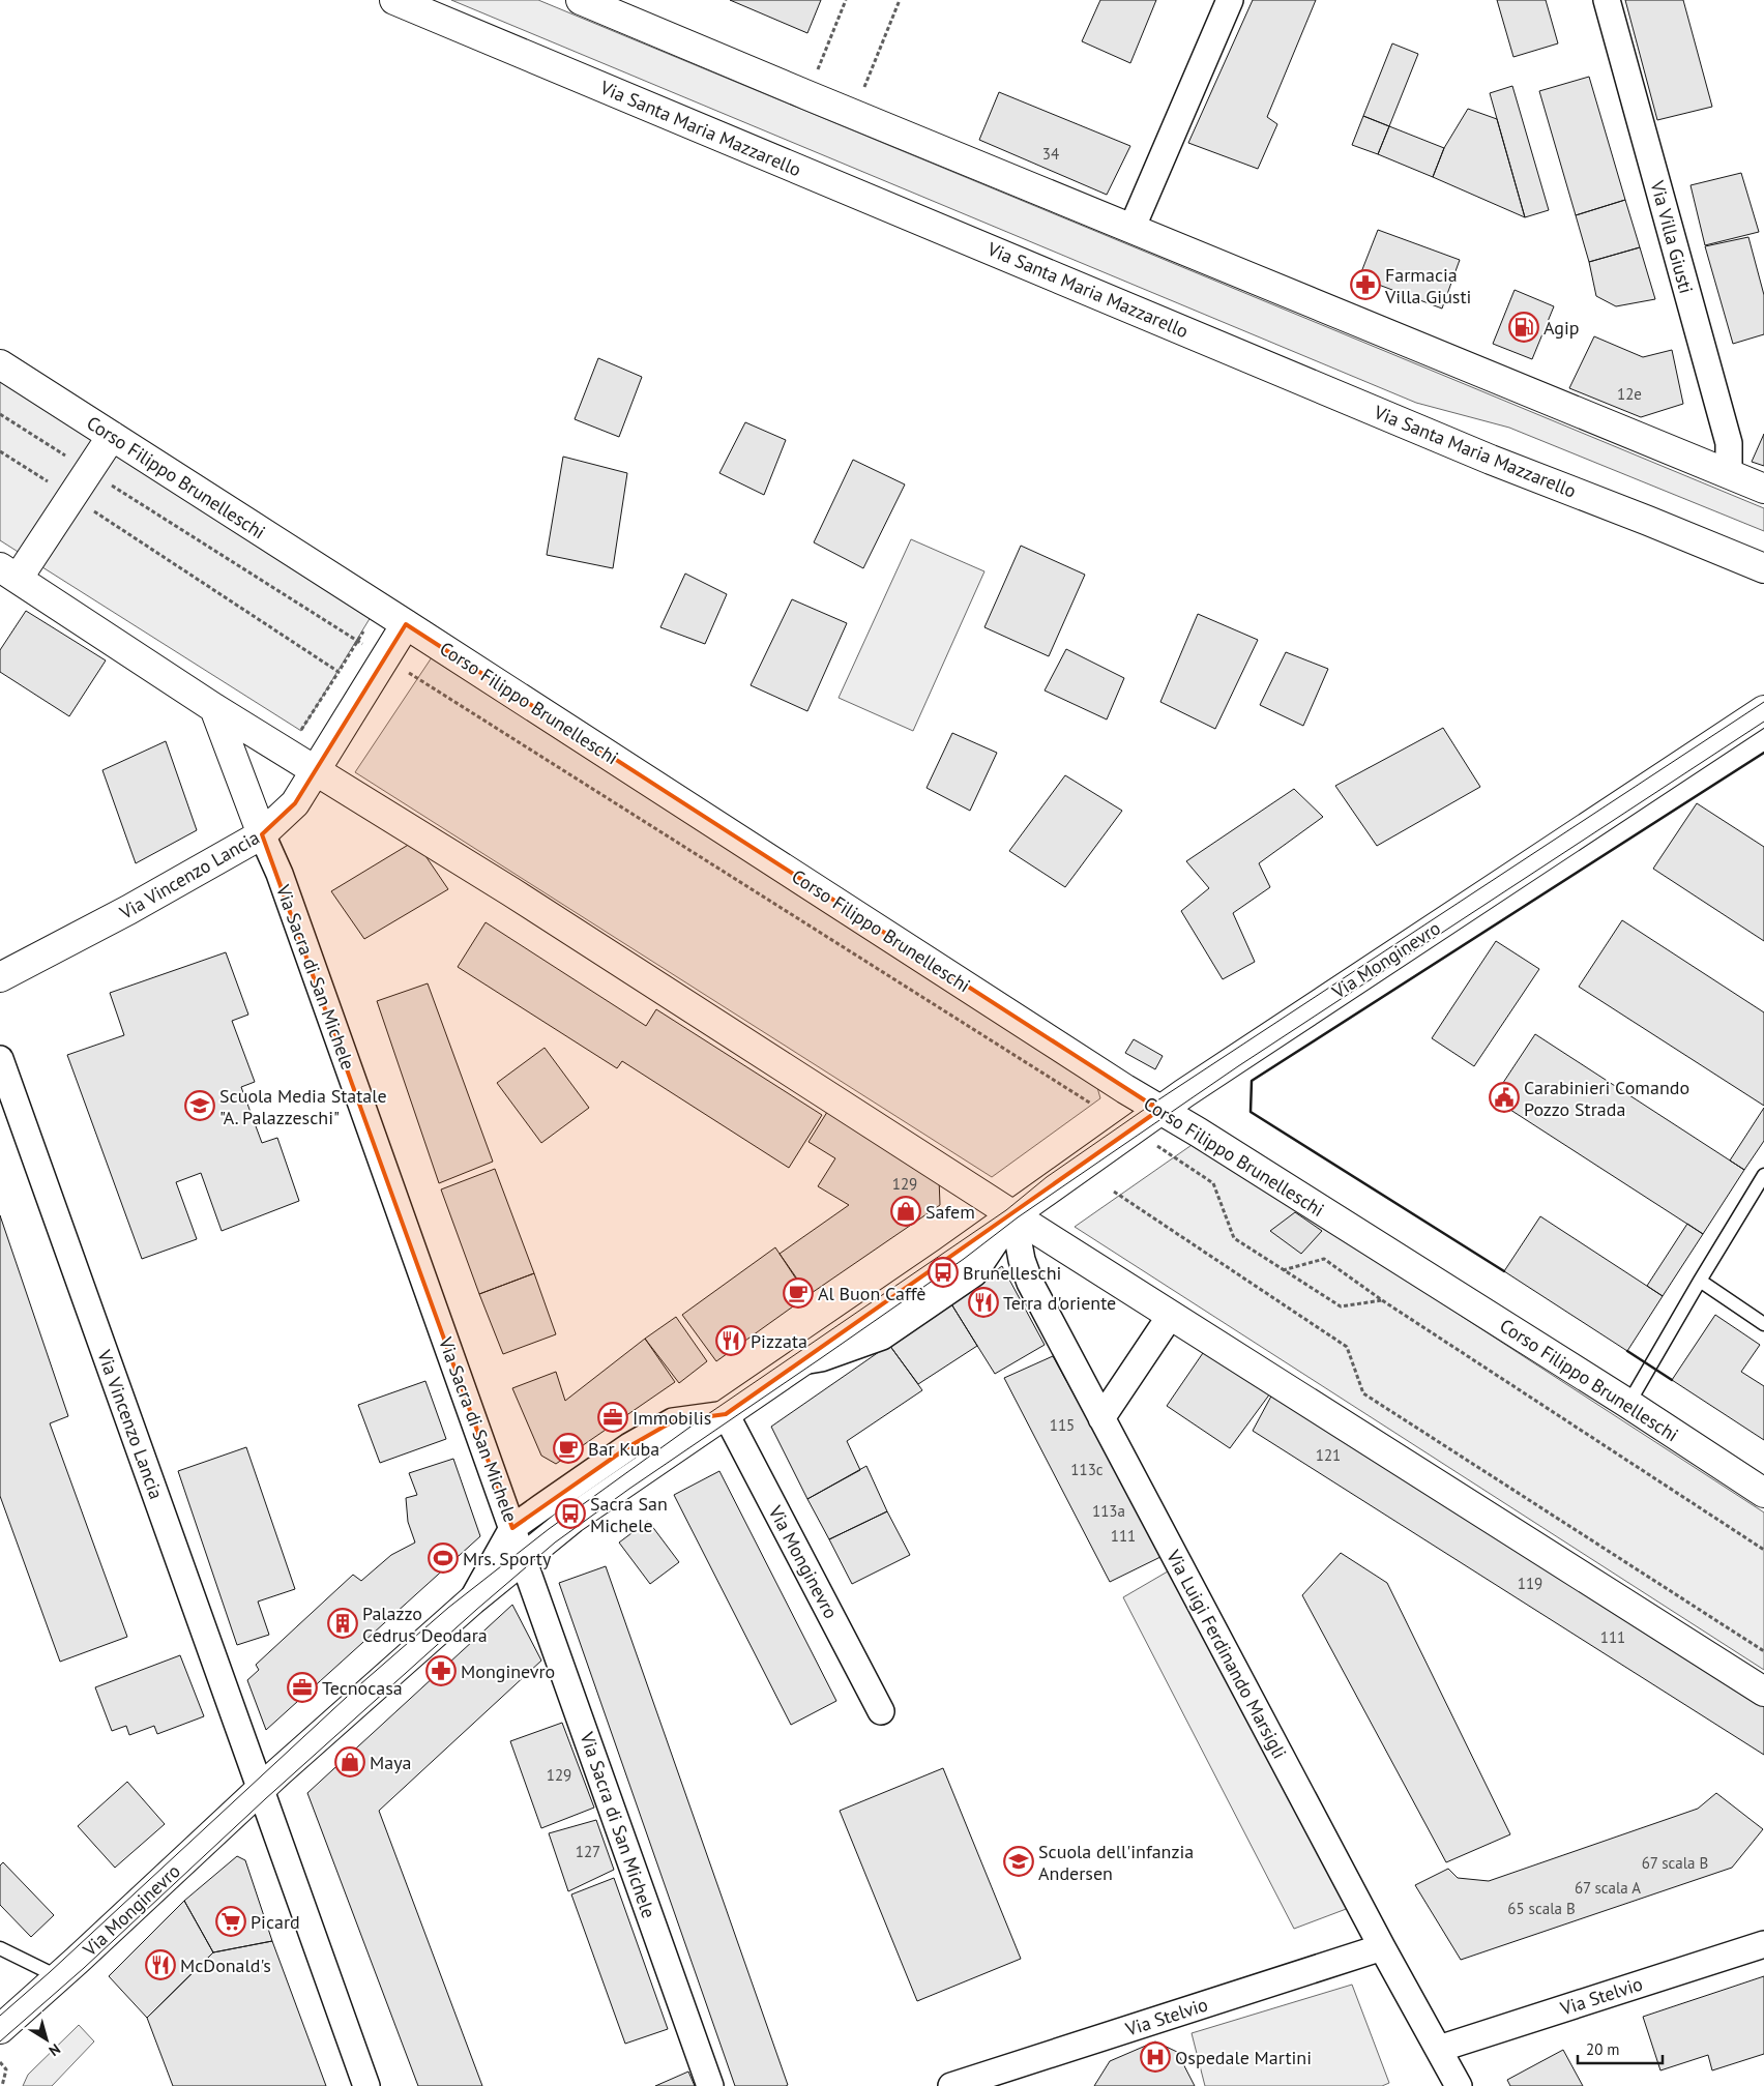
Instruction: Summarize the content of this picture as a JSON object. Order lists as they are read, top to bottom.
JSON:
{
  "streets": {
    "street": [
      "Via Santa Maria Mazzarello",
      "Via Villa Giusti",
      "Corso Filippo Brunelleschi",
      "Via Vincenzo Lancia",
      "Via Monginevro",
      "Via Sacra di San Michele",
      "Via Luigi Ferdinando Marsigli",
      "Via Stelvio"
    ]
  },
  "crossings": [
    ["Corso Filippo Brunelleschi", "Via Vincenzo Lancia"],
    ["Corso Filippo Brunelleschi", "Via Monginevro"],
    ["Via Vincenzo Lancia", "Via Monginevro"],
    ["Via Vincenzo Lancia", "Via Sacra di San Michele"],
    ["Via Monginevro", "Via Sacra di San Michele"],
    ["Via Monginevro", "Via Luigi Ferdinando Marsigli"],
    ["Via Luigi Ferdinando Marsigli", "Via Stelvio"]
  ],
  "places": {
    "pharmacy": ["Farmacia Villa Giusti", "Monginevro"],
    "fuel station": ["Agip"],
    "public building": ["Carabinieri Comando Pozzo Strada"],
    "school or university": ["Scuola Media Statale \"A. Palazzeschi\"", "Scuola dell'infanzia Andersen"],
    "shop": ["Safem", "Maya"],
    "bus stop": ["Brunelleschi", "Sacra San Michele"],
    "cafe": ["Al Buon Caffè", "Bar Kuba"],
    "restaurant": ["Terra d'oriente", "Pizzata", "McDonald's"],
    "office": ["Immobilis", "Tecnocasa"],
    "sports": ["Mrs. Sporty"],
    "building": ["Palazzo Cedrus Deodara"],
    "supermarket": ["Picard"],
    "hospital": ["Ospedale Martini"]
  },
  "house_numbers": [
    "34",
    "12e",
    "129",
    "115",
    "121",
    "113c",
    "113a",
    "111",
    "119",
    "111",
    "129",
    "127",
    "67 scala B",
    "67 scala A",
    "65 scala B"
  ],
  "scale_bar": "20 m",
  "north": "bottom right"
}
